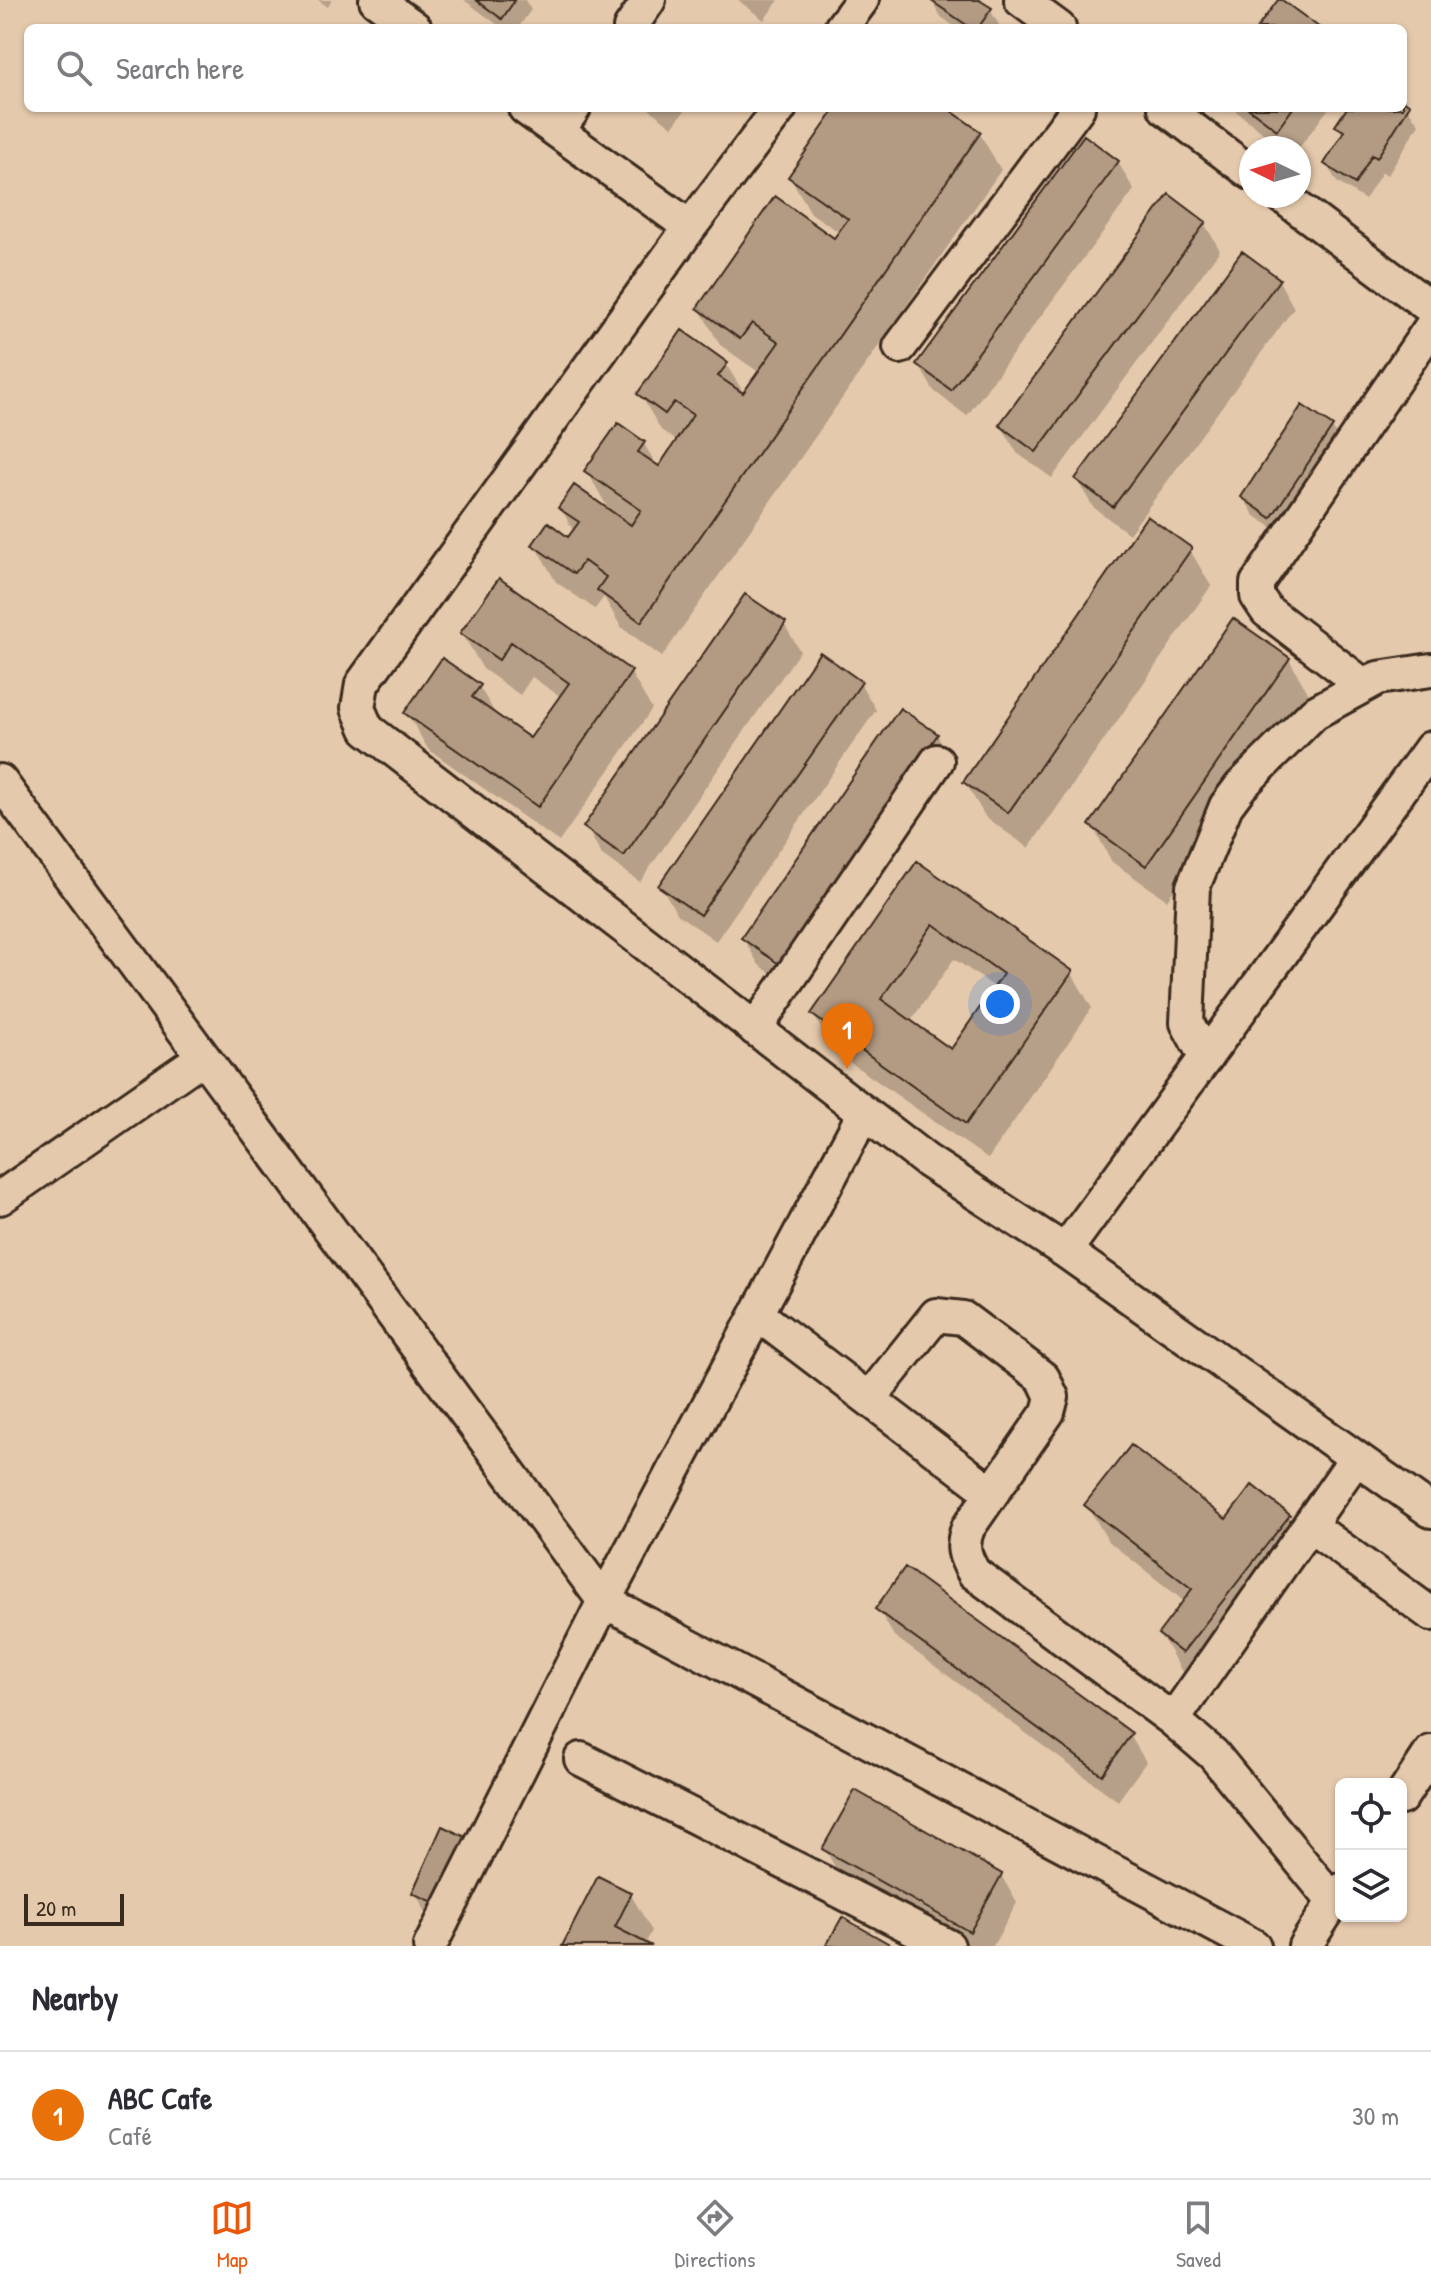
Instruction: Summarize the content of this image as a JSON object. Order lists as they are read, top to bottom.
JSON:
{
  "scale_bar": "20 m",
  "north": "left",
  "page": {
    "search": "Search here",
    "pins": "1",
    "scale": "20 m",
    "heading": "Nearby",
    "list": [
      {
        "mark": "1",
        "name": "ABC Cafe",
        "note": "Café",
        "value": "30 m"
      }
    ],
    "nav": ["Map", "Directions", "Saved"]
  }
}
